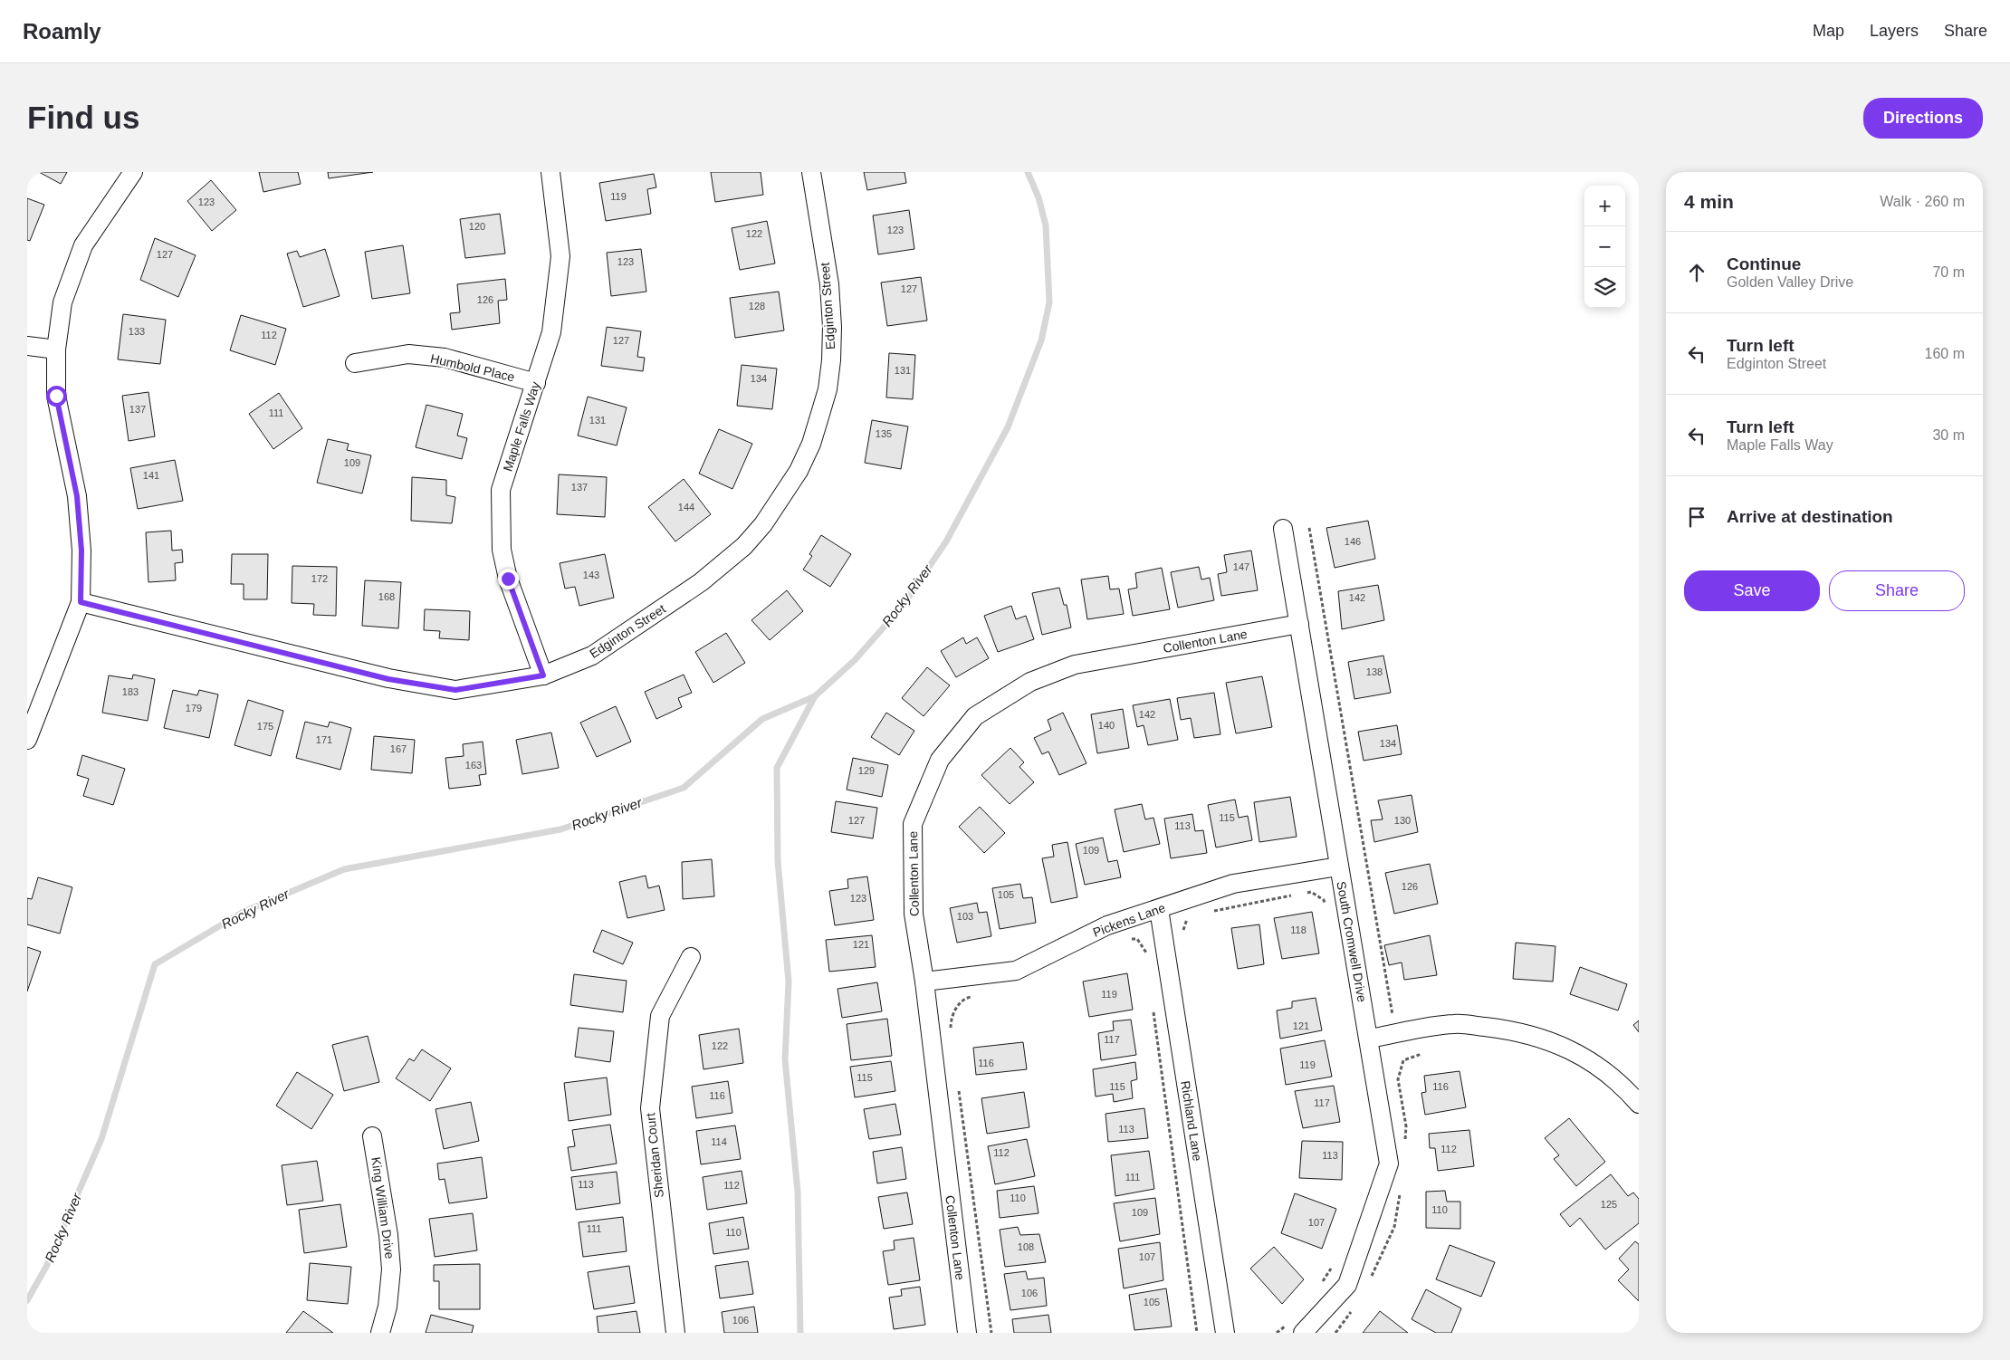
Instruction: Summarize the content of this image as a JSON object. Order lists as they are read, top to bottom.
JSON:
{
  "streets": {
    "street": [
      "Edginton Street",
      "Humbold Place",
      "Maple Falls Way",
      "Collenton Lane",
      "Pickens Lane",
      "South Cromwell Drive",
      "Richland Lane",
      "Sheridan Court",
      "King William Drive"
    ]
  },
  "crossings": [
    ["Edginton Street", "Maple Falls Way"],
    ["Humbold Place", "Maple Falls Way"],
    ["Collenton Lane", "Pickens Lane"],
    ["Collenton Lane", "South Cromwell Drive"],
    ["Pickens Lane", "South Cromwell Drive"],
    ["Pickens Lane", "Richland Lane"]
  ],
  "water": ["Rocky River"],
  "house_numbers": [
    "119",
    "123",
    "120",
    "123",
    "122",
    "127",
    "123",
    "127",
    "126",
    "128",
    "133",
    "112",
    "127",
    "131",
    "134",
    "137",
    "111",
    "131",
    "135",
    "109",
    "141",
    "137",
    "144",
    "146",
    "147",
    "143",
    "172",
    "168",
    "142",
    "138",
    "183",
    "179",
    "142",
    "140",
    "175",
    "171",
    "134",
    "167",
    "163",
    "129",
    "115",
    "127",
    "130",
    "113",
    "109",
    "126",
    "105",
    "123",
    "103",
    "118",
    "121",
    "119",
    "121",
    "117",
    "122",
    "116",
    "119",
    "115",
    "115",
    "116",
    "116",
    "117",
    "113",
    "114",
    "112",
    "112",
    "113",
    "111",
    "113",
    "112",
    "110",
    "125",
    "110",
    "109",
    "107",
    "111",
    "110",
    "108",
    "107",
    "106",
    "105",
    "106"
  ],
  "page": {
    "header": "Roamly",
    "nav": ["Map", "Layers", "Share"],
    "buttons": [
      "Directions",
      ["Save", "Share"]
    ],
    "title": "Find us",
    "heading": ["4 min", "Walk · 260 m"],
    "map_buttons": ["+", "−"],
    "list": [
      ["Continue", "Golden Valley Drive", "70 m"],
      ["Turn left", "Edginton Street", "160 m"],
      ["Turn left", "Maple Falls Way", "30 m"],
      "Arrive at destination"
    ]
  }
}
